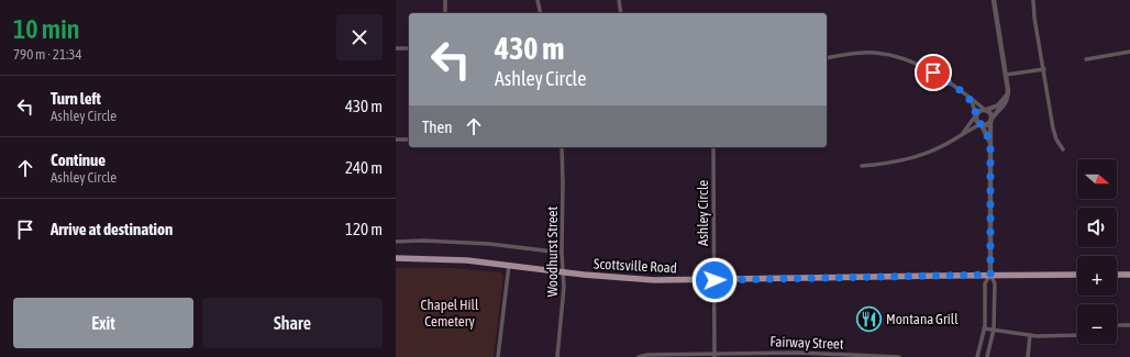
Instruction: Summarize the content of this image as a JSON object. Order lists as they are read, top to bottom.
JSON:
{
  "streets": {
    "main road": ["Scottsville Road"],
    "street": ["Ashley Circle", "Woodhurst Street", "Fairway Street"]
  },
  "crossings": [
    ["Ashley Circle", "Scottsville Road"],
    ["Ashley Circle", "Fairway Street"],
    ["Woodhurst Street", "Scottsville Road"]
  ],
  "parks": ["Chapel Hill Cemetery"],
  "places": {
    "restaurant": ["Montana Grill"]
  },
  "north": "right",
  "page": {
    "heading": ["10 min", "790 m · 21:34"],
    "turn": ["430 m", "Ashley Circle"],
    "list": [
      {
        "name": "Turn left",
        "note": "Ashley Circle",
        "value": "430 m"
      },
      {
        "name": "Continue",
        "note": "Ashley Circle",
        "value": "240 m"
      },
      {
        "name": "Arrive at destination",
        "value": "120 m"
      }
    ],
    "then": "Then",
    "map_buttons": ["+", "−"],
    "buttons": ["Exit", "Share"]
  }
}
